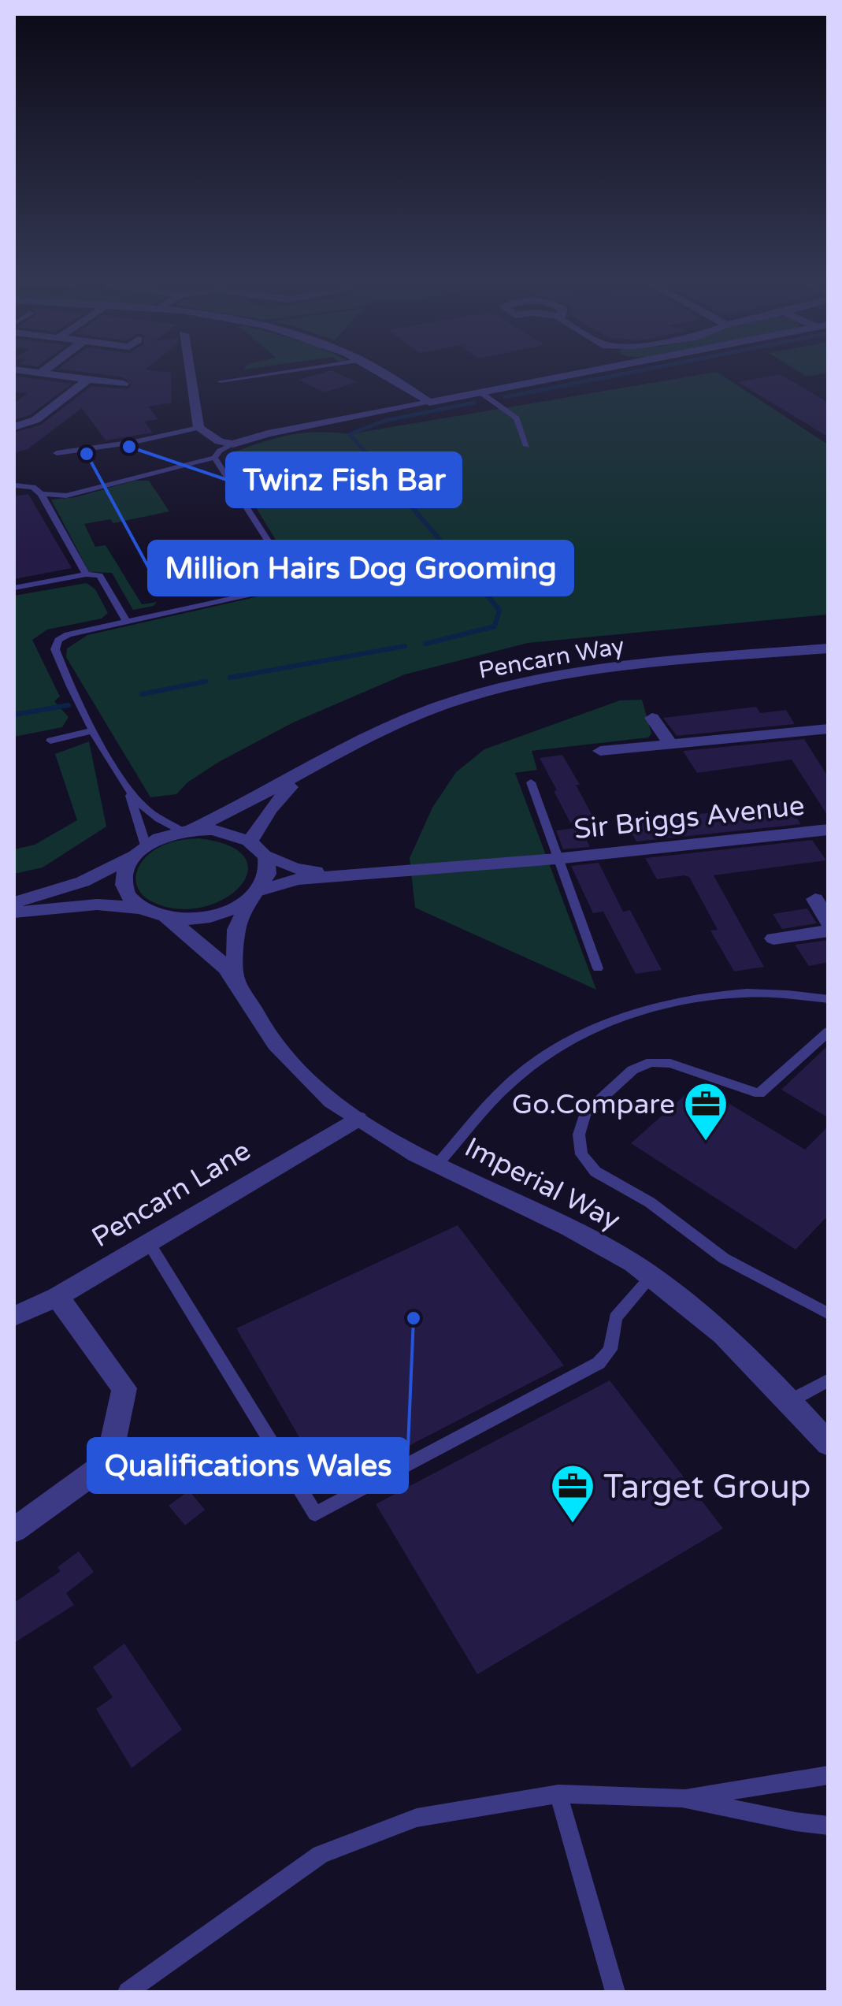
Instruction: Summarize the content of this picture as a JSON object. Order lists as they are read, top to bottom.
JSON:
{
  "streets": {
    "street": [
      "Pencarn Way",
      "Sir Briggs Avenue",
      "Imperial Way",
      "Pencarn Lane"
    ]
  },
  "crossings": [
    ["Pencarn Way", "Sir Briggs Avenue"],
    ["Pencarn Way", "Imperial Way"],
    ["Sir Briggs Avenue", "Imperial Way"],
    ["Imperial Way", "Pencarn Lane"]
  ],
  "places": {
    "other": ["Twinz Fish Bar", "Million Hairs Dog Grooming", "Qualifications Wales"],
    "office": ["Go.Compare", "Target Group"]
  }
}
